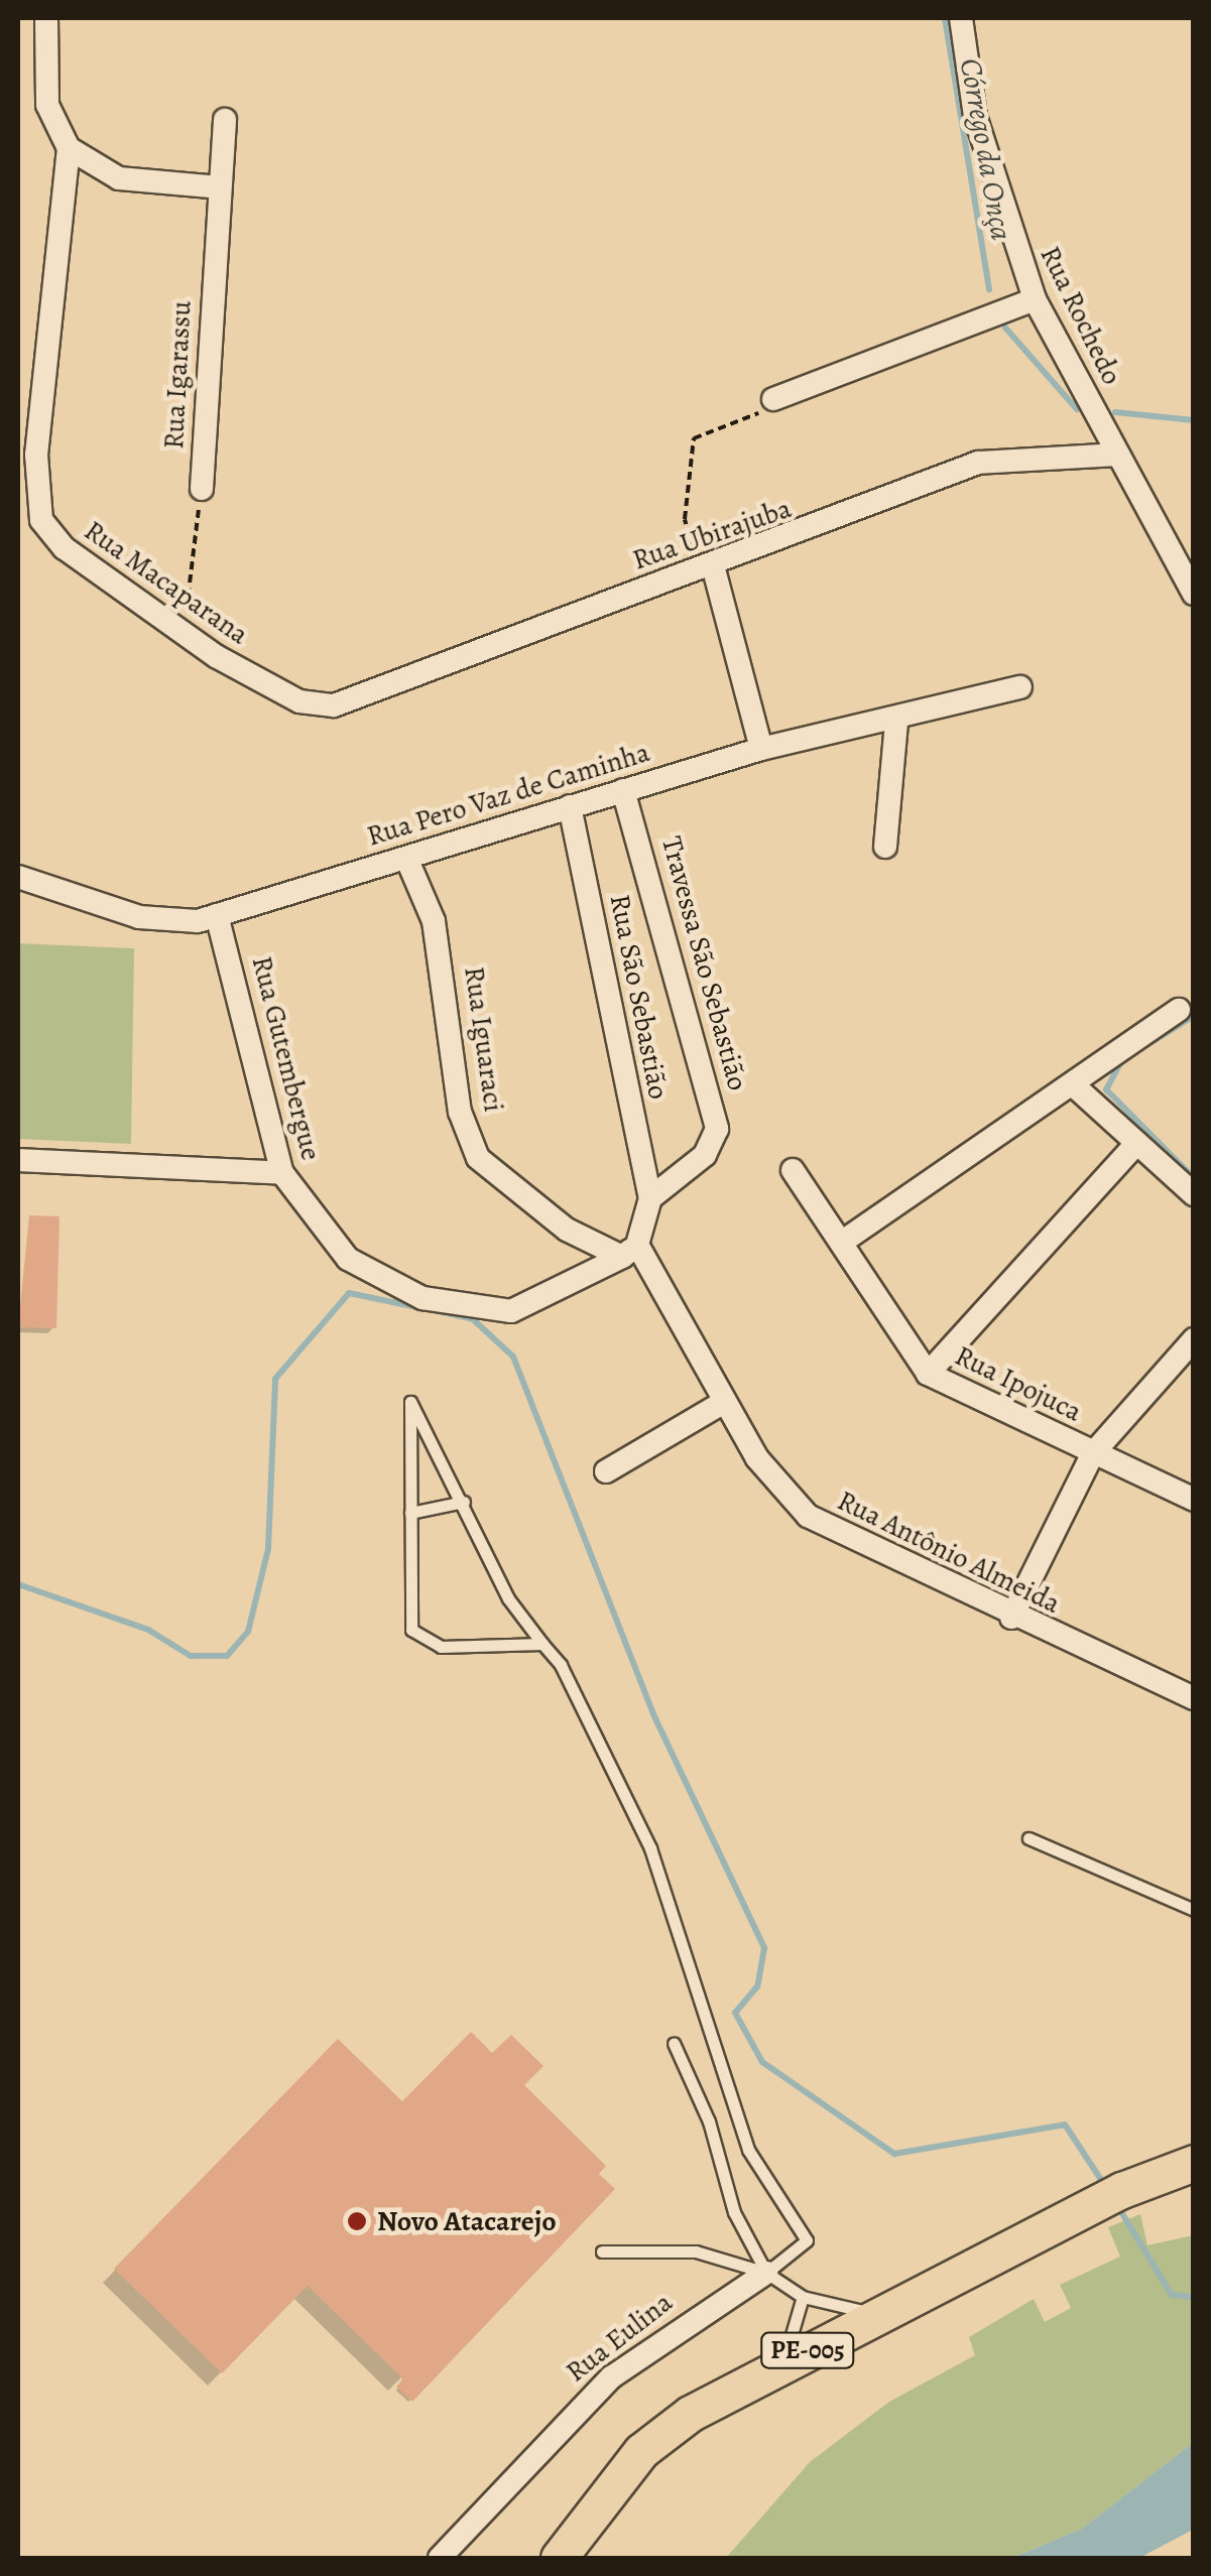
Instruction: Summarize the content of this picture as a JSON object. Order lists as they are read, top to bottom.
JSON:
{
  "streets": {
    "main road": ["PE-005"],
    "street": [
      "Rua Rochedo",
      "Rua Igarassu",
      "Rua Ubirajuba",
      "Rua Macaparana",
      "Rua Pero Vaz de Caminha",
      "Travessa São Sebastião",
      "Rua São Sebastião",
      "Rua Iguaraci",
      "Rua Gutembergue",
      "Rua Ipojuca",
      "Rua Antônio Almeida",
      "Rua Eulina"
    ]
  },
  "crossings": [
    ["Rua Rochedo", "Rua Ubirajuba"],
    ["Rua Igarassu", "Rua Macaparana"],
    ["Rua Ubirajuba", "Rua Macaparana"],
    ["Rua Pero Vaz de Caminha", "Travessa São Sebastião"],
    ["Rua Pero Vaz de Caminha", "Rua São Sebastião"],
    ["Rua Pero Vaz de Caminha", "Rua Iguaraci"],
    ["Rua Pero Vaz de Caminha", "Rua Gutembergue"],
    ["Travessa São Sebastião", "Rua São Sebastião"],
    ["Rua Iguaraci", "Rua Gutembergue"],
    ["Rua Iguaraci", "Rua Antônio Almeida"],
    ["Rua Gutembergue", "Rua Antônio Almeida"]
  ],
  "water": ["Córrego da Onça"],
  "places": ["Novo Atacarejo"]
}
